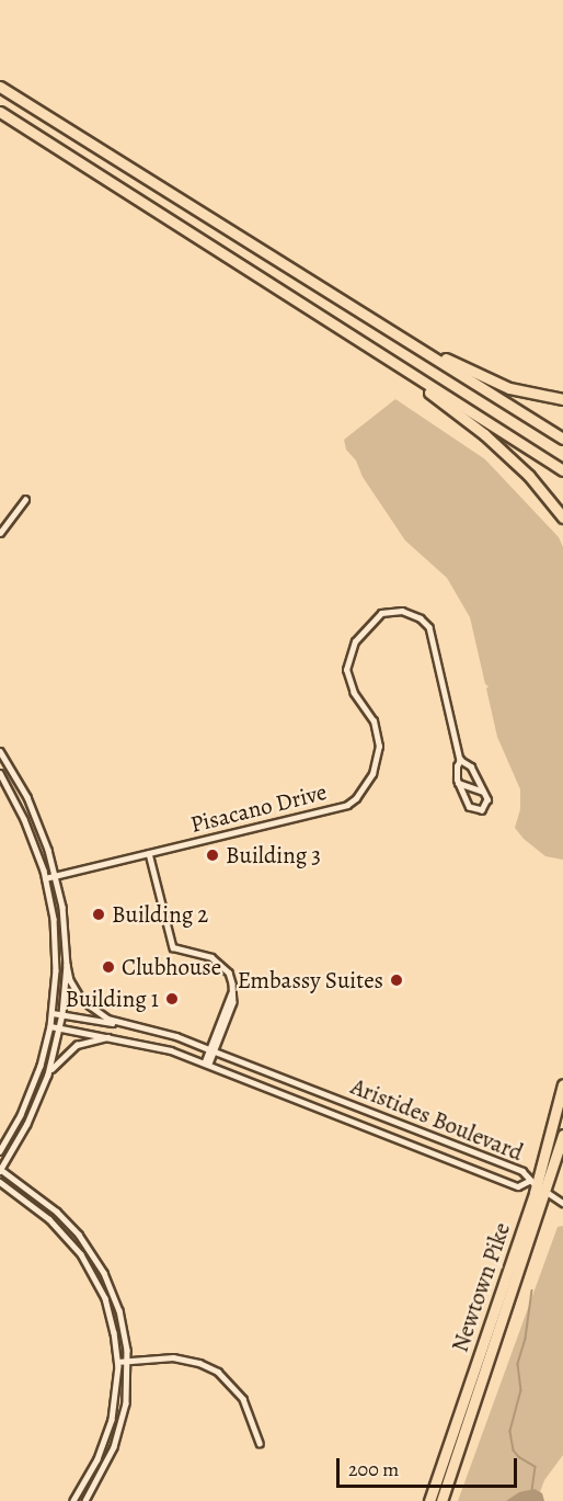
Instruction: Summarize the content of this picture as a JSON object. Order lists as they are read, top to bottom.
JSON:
{
  "streets": {
    "highway": ["Newtown Pike"],
    "street": ["Pisacano Drive", "Aristides Boulevard"]
  },
  "crossings": [
    ["Aristides Boulevard", "Newtown Pike"]
  ],
  "places": [
    "Building 3",
    "Building 2",
    "Clubhouse",
    "Embassy Suites",
    "Building 1"
  ],
  "scale_bar": "200 m"
}
